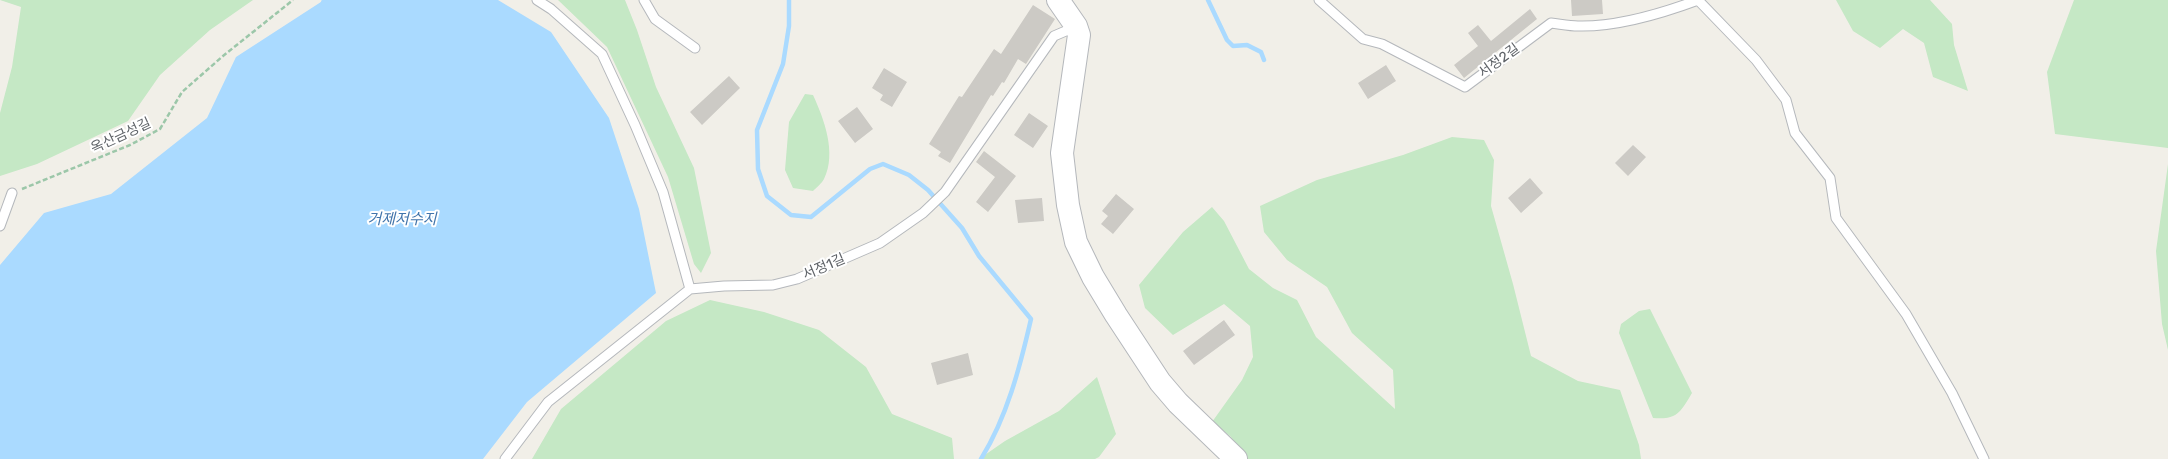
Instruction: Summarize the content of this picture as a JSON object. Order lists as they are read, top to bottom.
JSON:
{
  "streets": {
    "lane": ["서정2길", "서정1길"],
    "path": ["옥산금성길"]
  },
  "water": ["거제저수지"]
}
